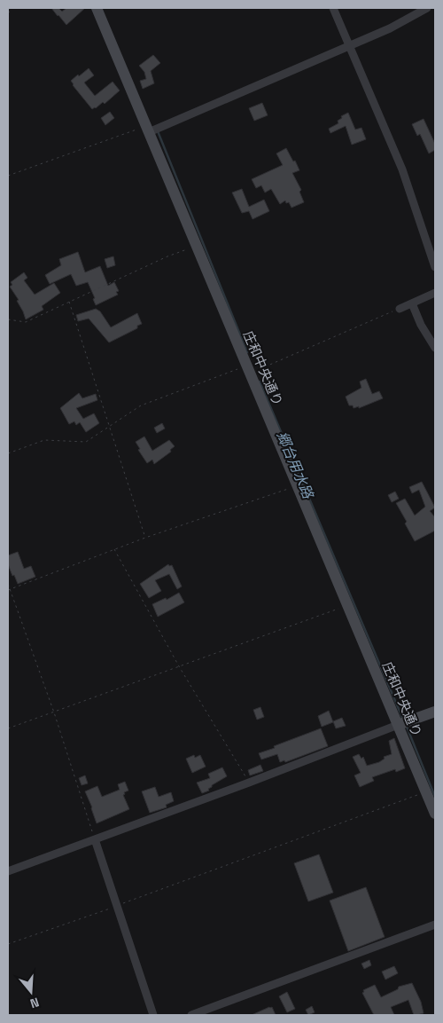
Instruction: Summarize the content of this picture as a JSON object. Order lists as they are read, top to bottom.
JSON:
{
  "streets": {
    "street": ["庄和中央通り"]
  },
  "water": ["郷台用水路"],
  "north": "bottom"
}
